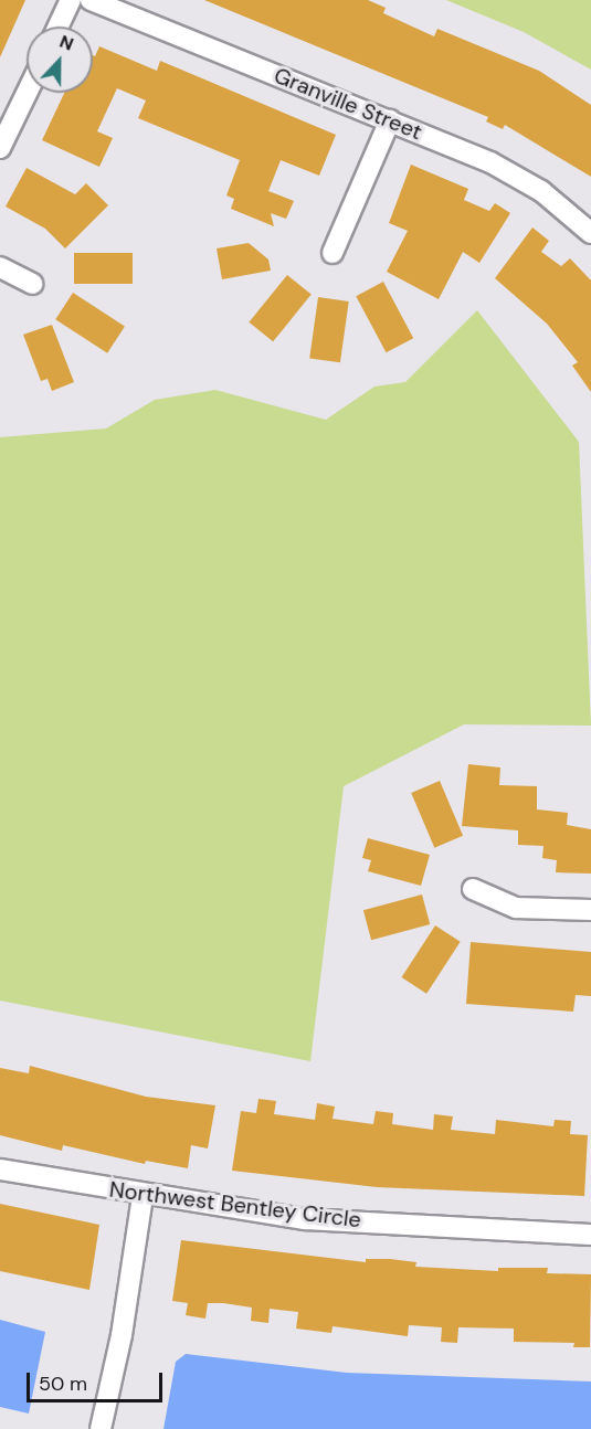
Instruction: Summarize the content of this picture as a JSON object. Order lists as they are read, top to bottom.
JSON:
{
  "streets": {
    "street": ["Granville Street", "Northwest Bentley Circle"]
  },
  "scale_bar": "50 m",
  "north": "top"
}
